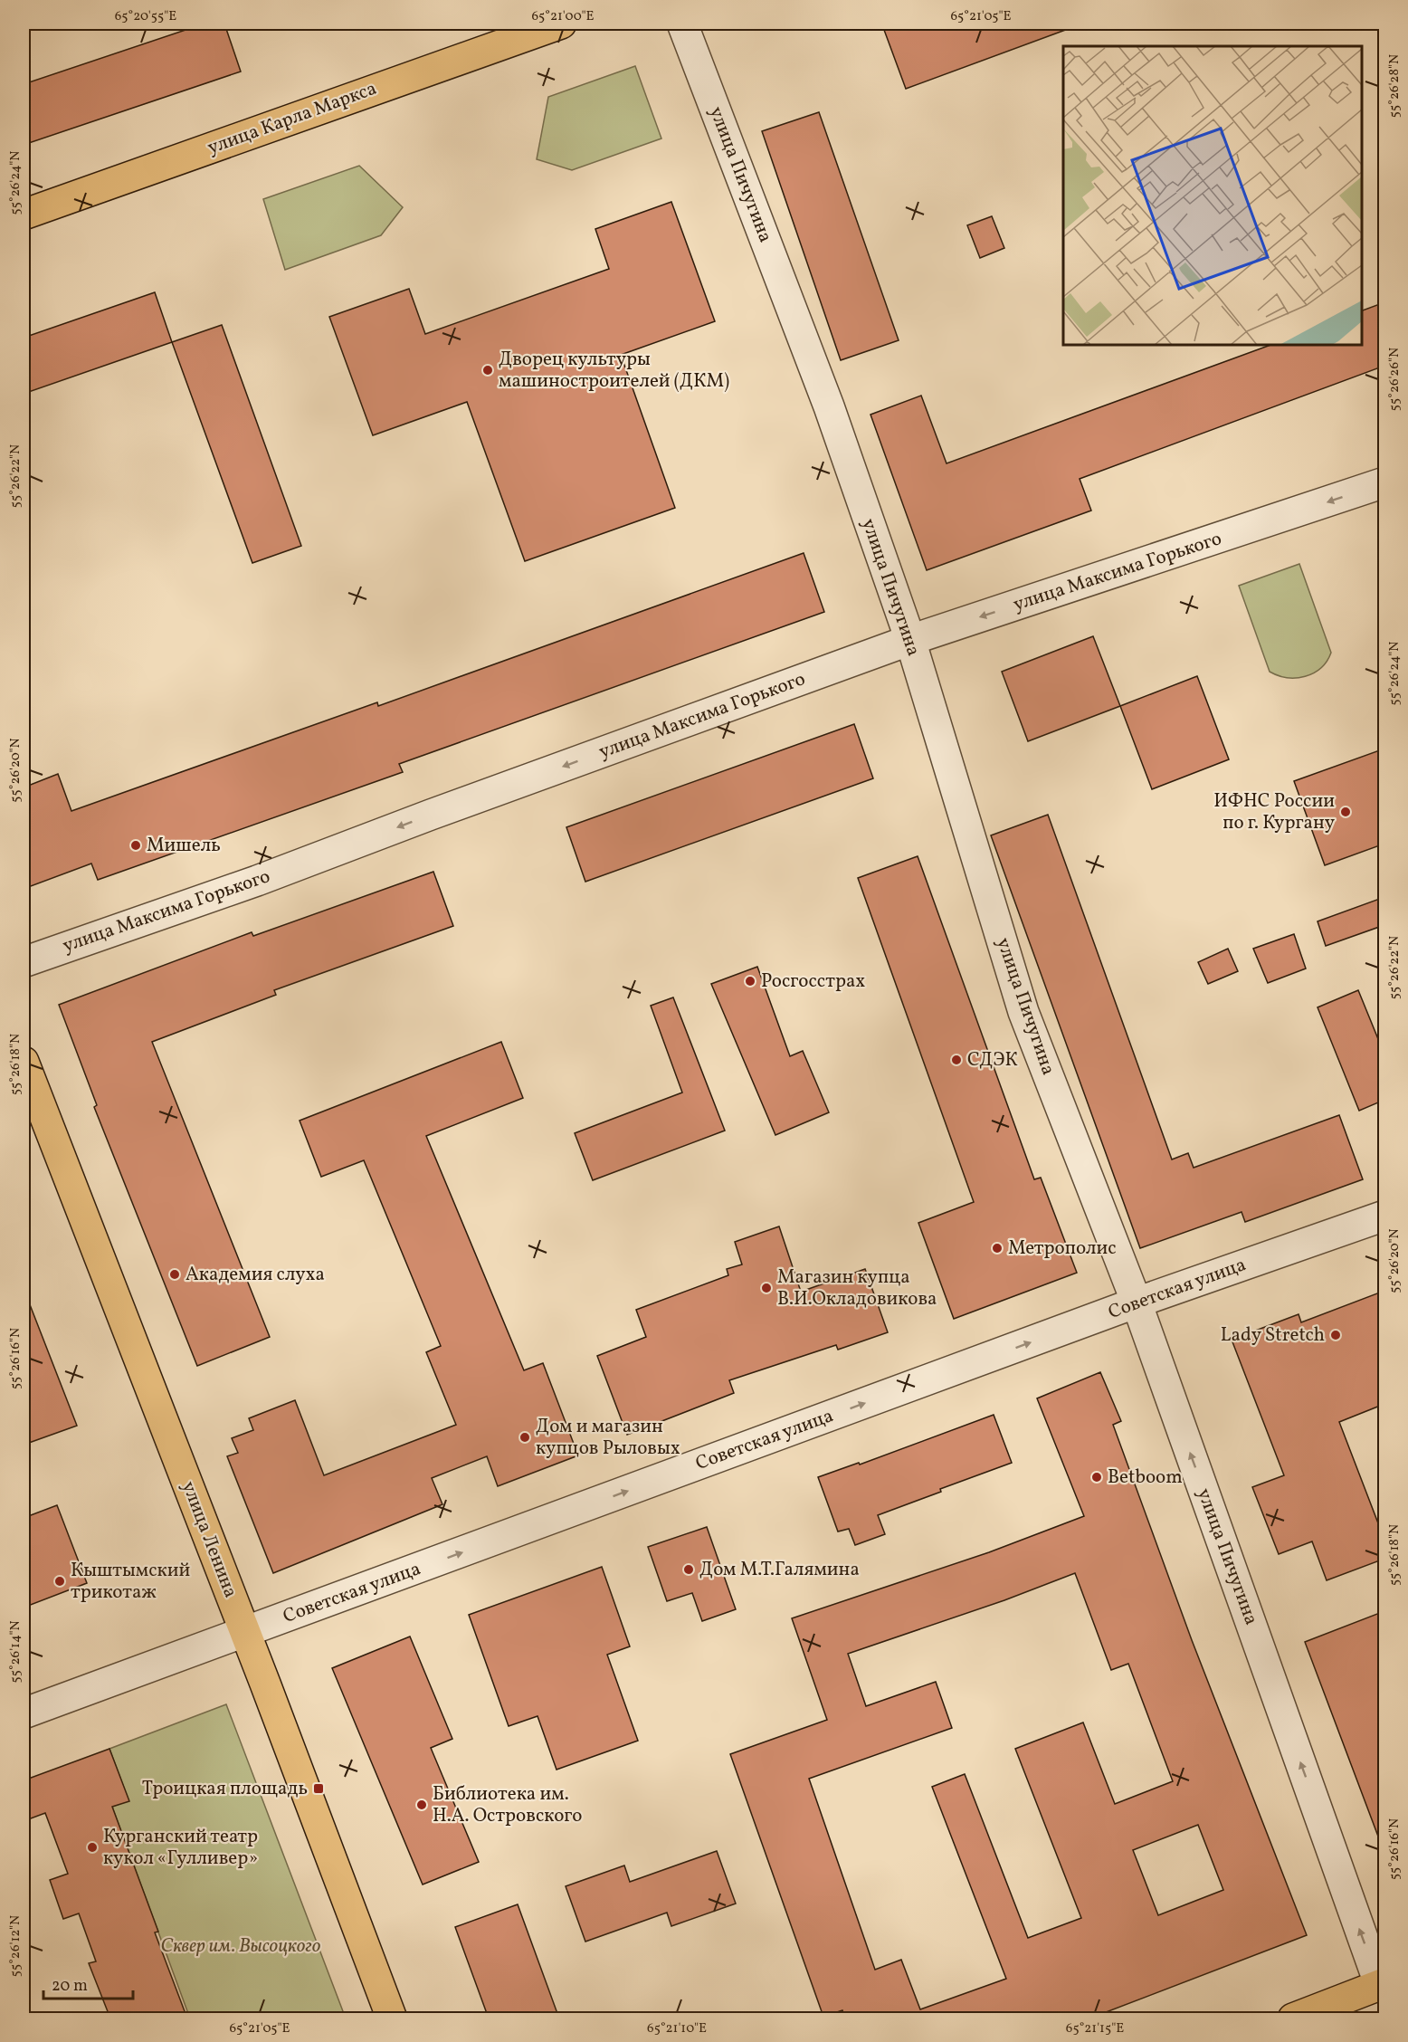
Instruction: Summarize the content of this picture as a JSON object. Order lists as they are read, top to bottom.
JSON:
{
  "streets": {
    "main road": ["улица Карла Маркса", "улица Ленина"],
    "street": ["улица Пичугина", "улица Максима Горького", "Советская улица"]
  },
  "crossings": [
    ["улица Пичугина", "улица Максима Горького"],
    ["улица Пичугина", "Советская улица"],
    ["Советская улица", "улица Ленина"]
  ],
  "one_way": ["улица Максима Горького", "Советская улица"],
  "parks": ["Сквер им. Высоцкого"],
  "places": {
    "other": [
      "Дворец культуры машиностроителей (ДКМ)",
      "ИФНС России по г. Кургану",
      "Мишель",
      "Росгосстрах",
      "СДЭК",
      "Метрополис",
      "Академия слуха",
      "Магазин купца В.И.Окладовикова",
      "Lady Stretch",
      "Дом и магазин купцов Рыловых",
      "Betboom",
      "Дом М.Т.Галямина",
      "Кыштымский трикотаж",
      "Библиотека им. Н.А. Островского",
      "Курганский театр кукол «Гулливер»"
    ],
    "transit": ["Троицкая площадь"]
  },
  "scale_bar": "20 m",
  "coordinates": [
    "65°20'55\"E",
    "65°21'00\"E",
    "65°21'05\"E",
    "55°26'28\"N",
    "55°26'24\"N",
    "55°26'26\"N",
    "55°26'22\"N",
    "55°26'20\"N",
    "55°26'18\"N",
    "55°26'16\"N",
    "55°26'14\"N",
    "55°26'12\"N",
    "65°21'10\"E",
    "65°21'15\"E"
  ]
}
